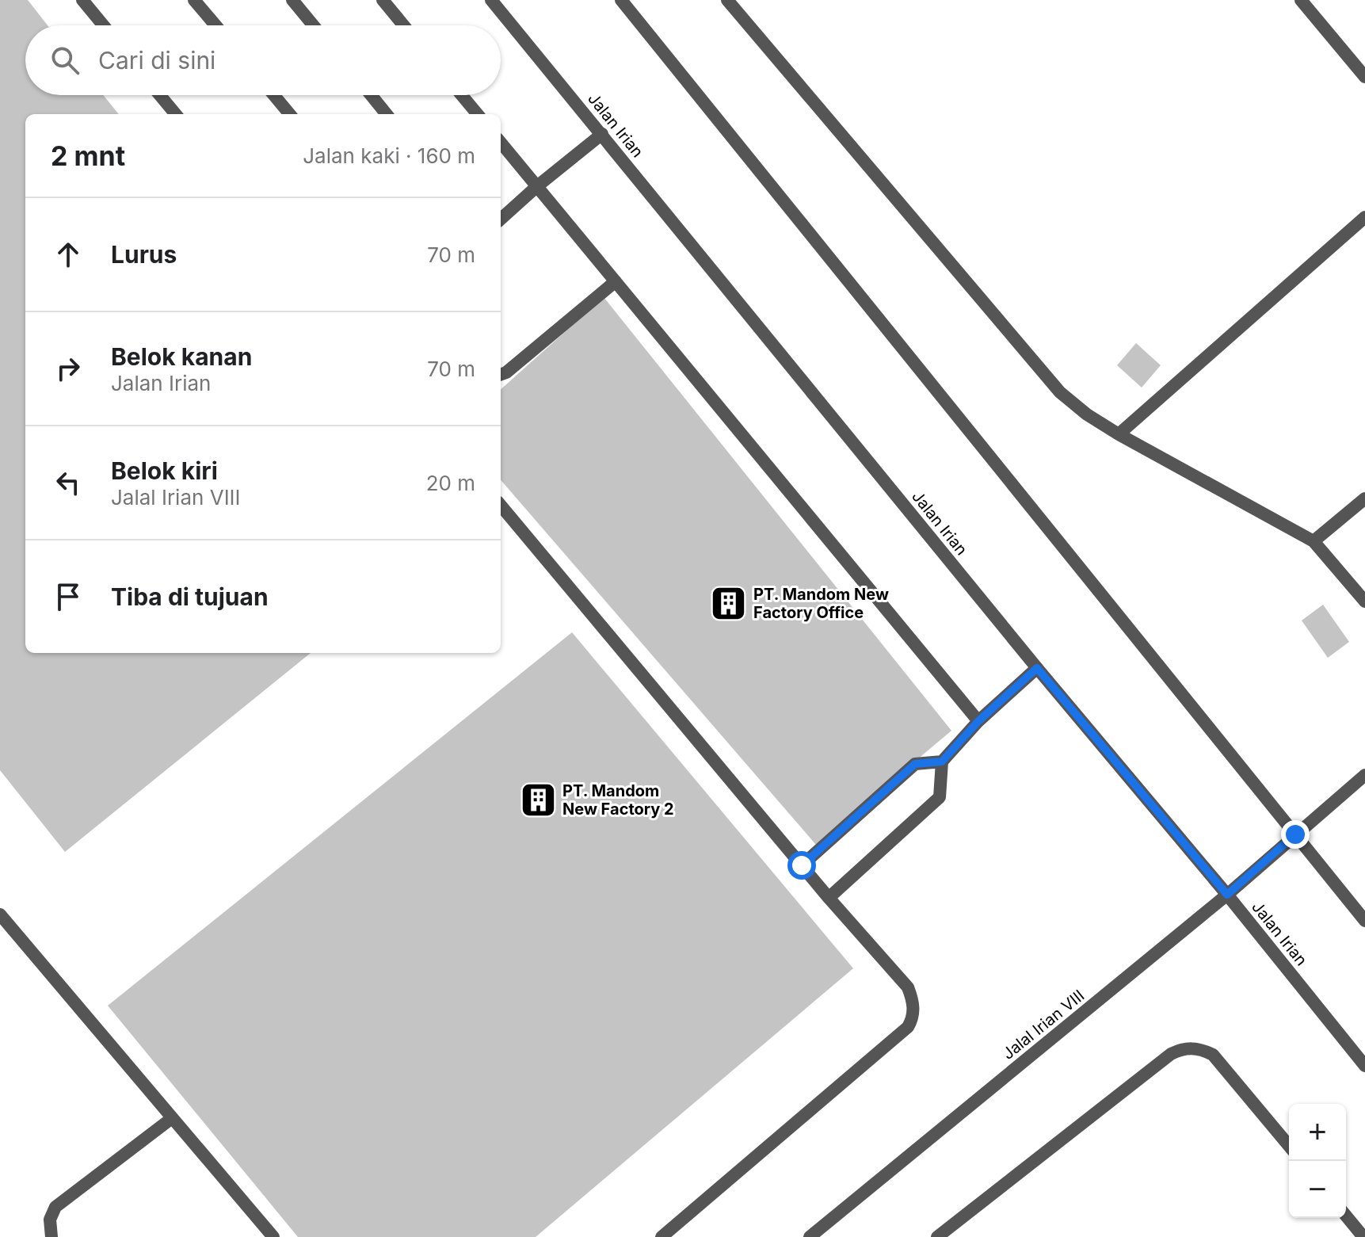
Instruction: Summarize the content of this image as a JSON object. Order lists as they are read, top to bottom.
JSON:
{
  "streets": {
    "street": ["Jalan Irian", "Jalal Irian VIII"]
  },
  "crossings": [
    ["Jalan Irian", "Jalal Irian VIII"]
  ],
  "places": {
    "building": ["PT. Mandom New Factory Office", "PT. Mandom New Factory 2"]
  },
  "page": {
    "search": "Cari di sini",
    "heading": ["2 mnt", "Jalan kaki · 160 m"],
    "list": [
      ["Lurus", "70 m"],
      ["Belok kanan", "Jalan Irian", "70 m"],
      ["Belok kiri", "Jalal Irian VIII", "20 m"],
      "Tiba di tujuan"
    ],
    "map_buttons": ["+", "−"]
  }
}
